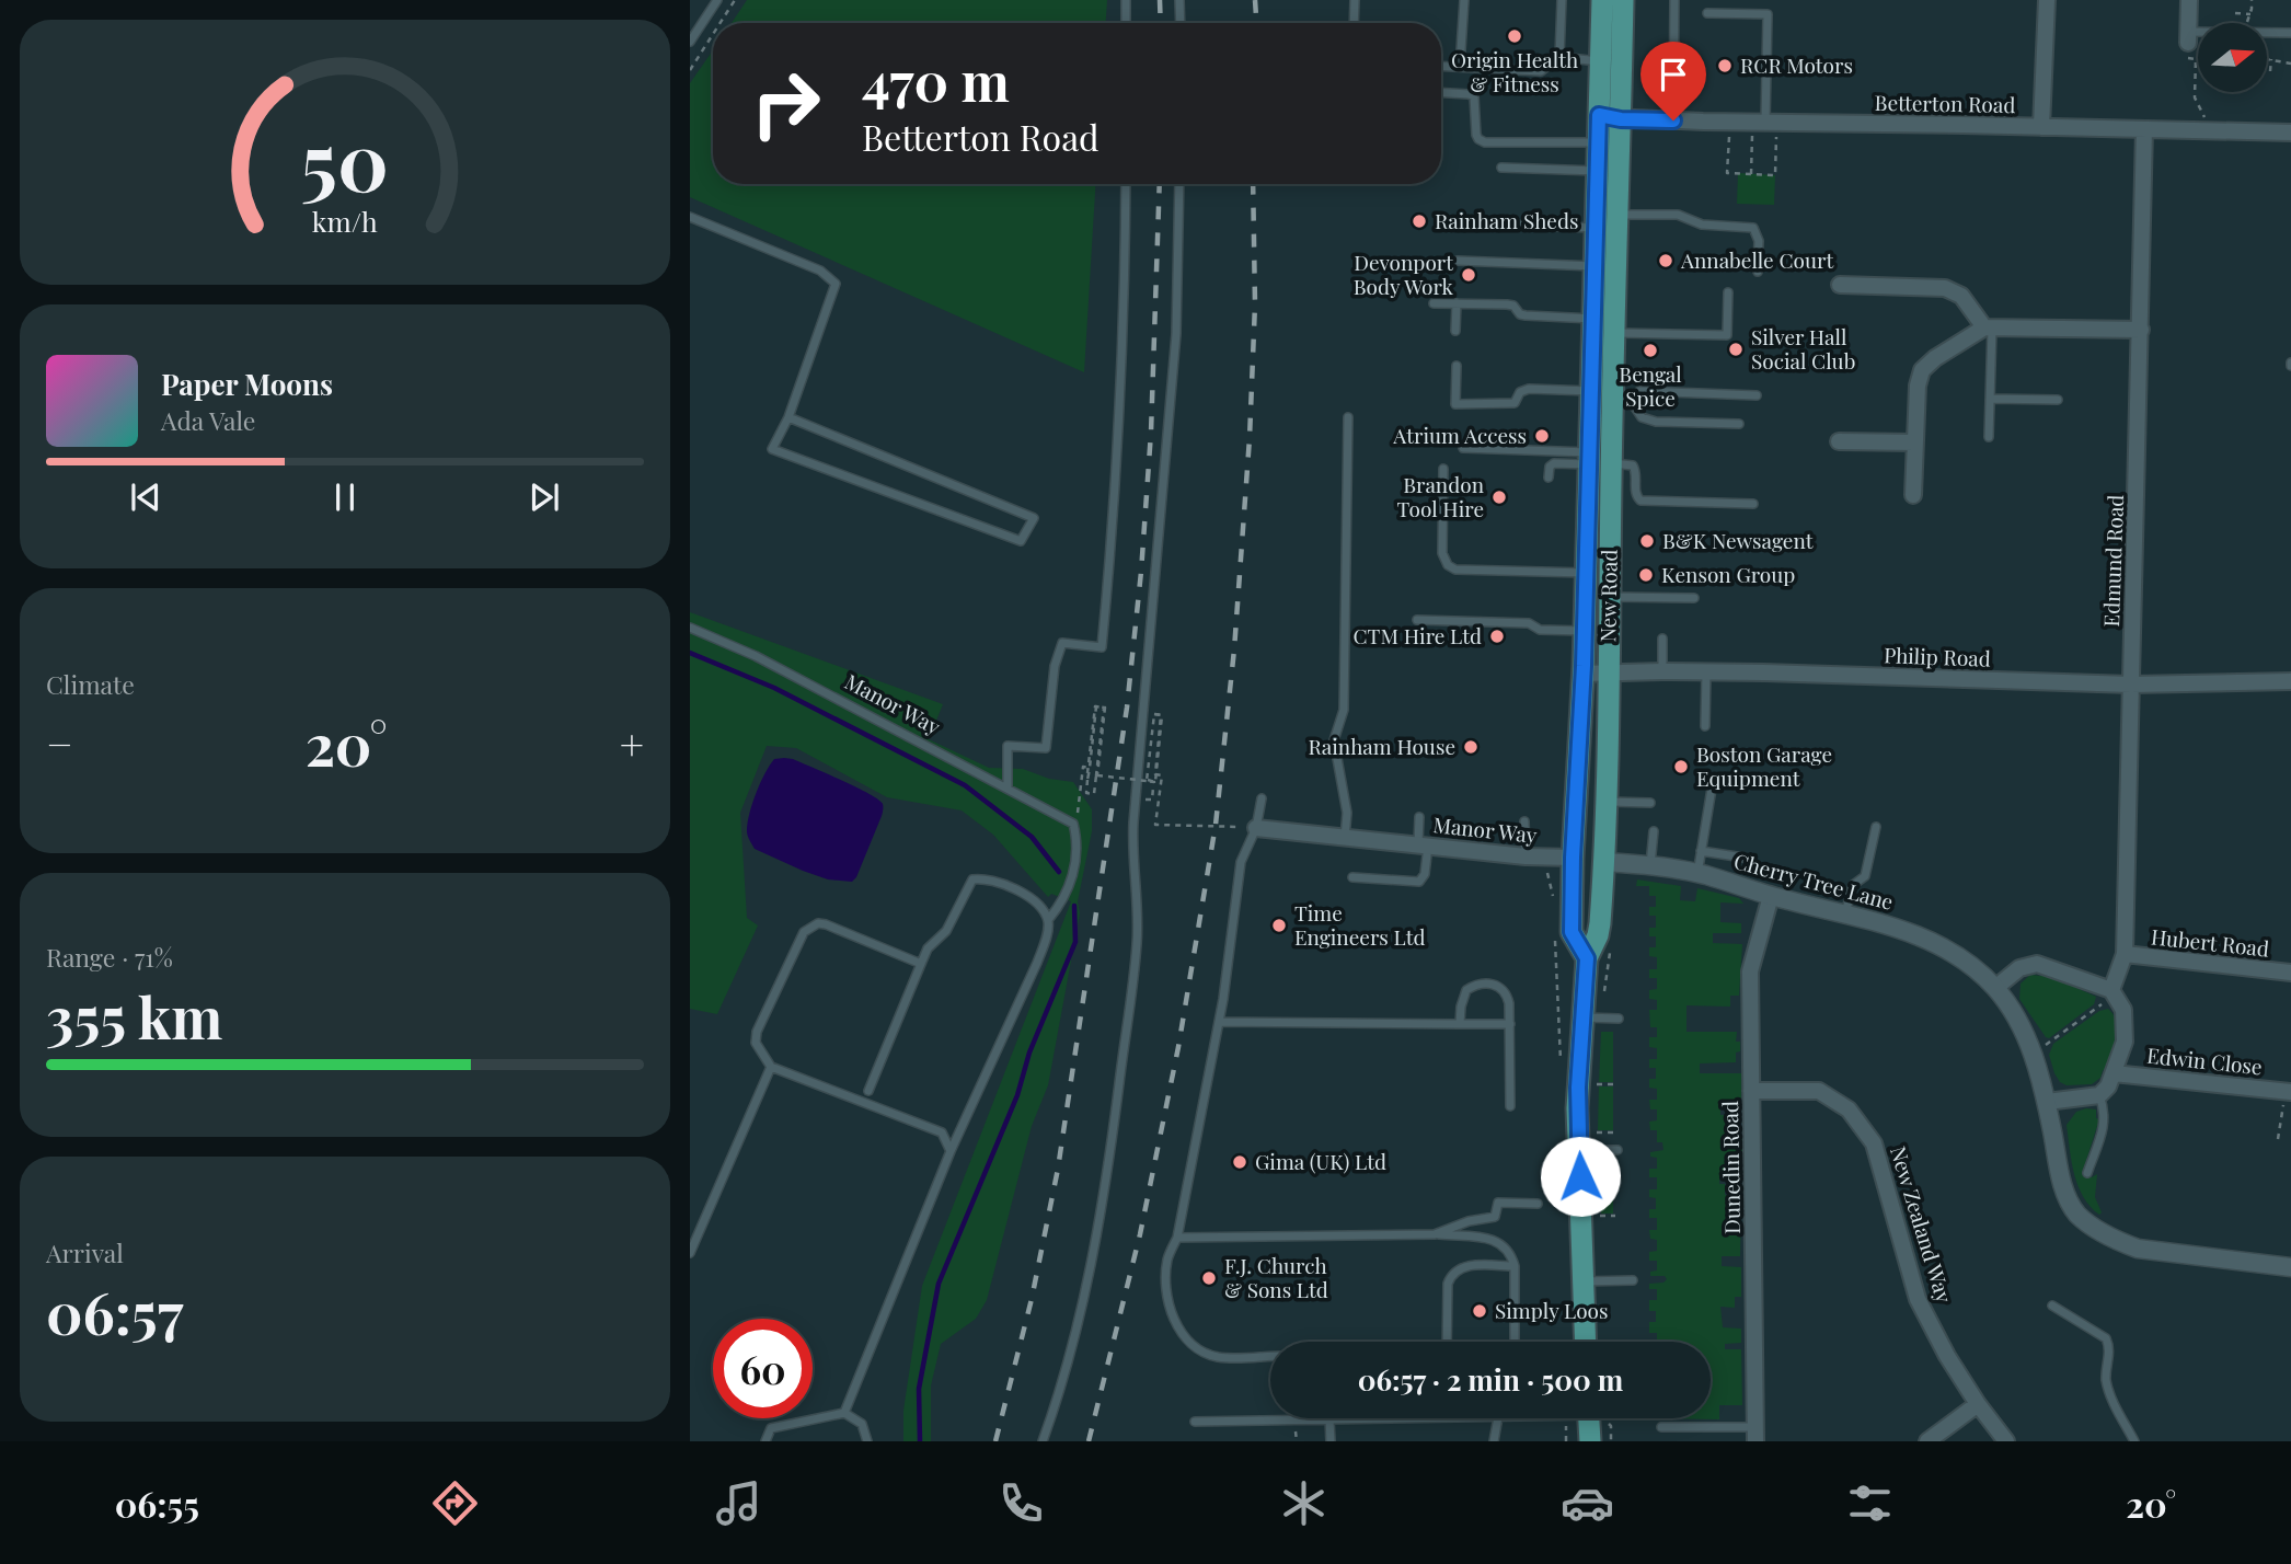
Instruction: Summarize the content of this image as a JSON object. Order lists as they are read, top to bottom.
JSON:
{
  "streets": {
    "main road": ["New Road"],
    "street": [
      "Betterton Road",
      "Edmund Road",
      "Philip Road",
      "Manor Way",
      "Cherry Tree Lane",
      "Hubert Road",
      "Edwin Close",
      "Dunedin Road",
      "New Zealand Way"
    ]
  },
  "crossings": [
    ["Betterton Road", "Edmund Road"],
    ["Betterton Road", "New Road"],
    ["Edmund Road", "Philip Road"],
    ["Edmund Road", "Hubert Road"],
    ["New Road", "Philip Road"],
    ["New Road", "Manor Way"],
    ["New Road", "Cherry Tree Lane"],
    ["Cherry Tree Lane", "Dunedin Road"],
    ["Dunedin Road", "New Zealand Way"]
  ],
  "places": [
    "Origin Health & Fitness",
    "RCR Motors",
    "Rainham Sheds",
    "Annabelle Court",
    "Devonport Body Work",
    "Silver Hall Social Club",
    "Bengal Spice",
    "Atrium Access",
    "Brandon Tool Hire",
    "B&K Newsagent",
    "Kenson Group",
    "CTM Hire Ltd",
    "Rainham House",
    "Boston Garage Equipment",
    "Time Engineers Ltd",
    "Gima (UK) Ltd",
    "F.J. Church & Sons Ltd",
    "Simply Loos"
  ],
  "north": "right",
  "page": {
    "turn": ["470 m", "Betterton Road"],
    "song": ["Paper Moons", "Ada Vale"],
    "tile": [
      "Climate",
      ["Range · 71%", "355 km"],
      ["Arrival", "06:57"]
    ],
    "heat": ["−", "20°", "+"],
    "limit": "60",
    "trip": "06:57 · 2 min · 500 m",
    "tabs": ["06:55", "20°"],
    "gauge": ["50", "km/h"]
  }
}
